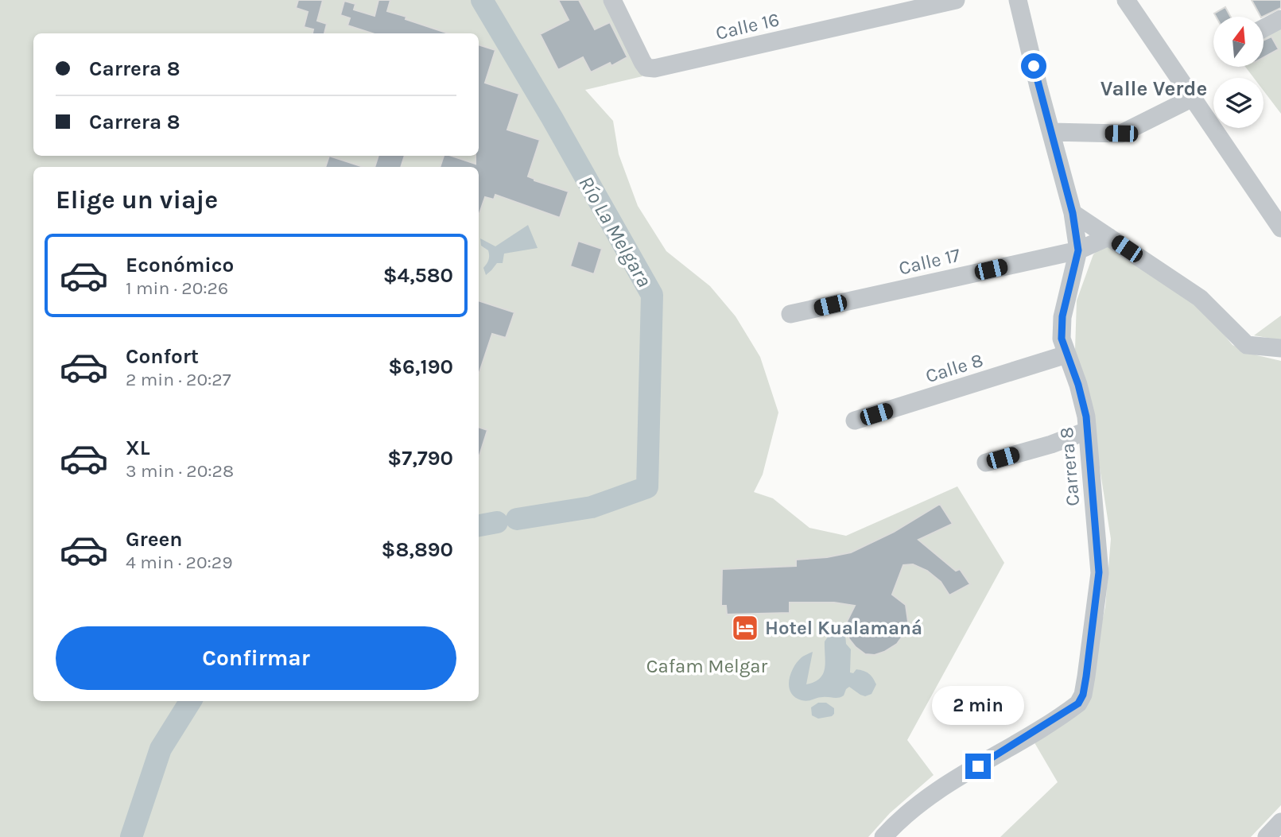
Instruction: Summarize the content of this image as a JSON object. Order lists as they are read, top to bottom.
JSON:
{
  "streets": {
    "street": [
      "Calle 16",
      "Calle 17",
      "Calle 8",
      "Carrera 8"
    ]
  },
  "crossings": [
    ["Calle 17", "Carrera 8"],
    ["Calle 8", "Carrera 8"]
  ],
  "districts": ["Valle Verde"],
  "water": ["Río La Melgara"],
  "parks": ["Cafam Melgar"],
  "places": {
    "hotel": ["Hotel Kualamaná"]
  },
  "north": "top",
  "page": {
    "banner": ["Carrera 8", "Carrera 8"],
    "heading": "Elige un viaje",
    "list": [
      {
        "name": "Económico",
        "note": "1 min · 20:26",
        "value": "$4,580"
      },
      {
        "name": "Confort",
        "note": "2 min · 20:27",
        "value": "$6,190"
      },
      {
        "name": "XL",
        "note": "3 min · 20:28",
        "value": "$7,790"
      },
      {
        "name": "Green",
        "note": "4 min · 20:29",
        "value": "$8,890"
      }
    ],
    "buttons": "Confirmar",
    "bubble": "2 min"
  }
}
